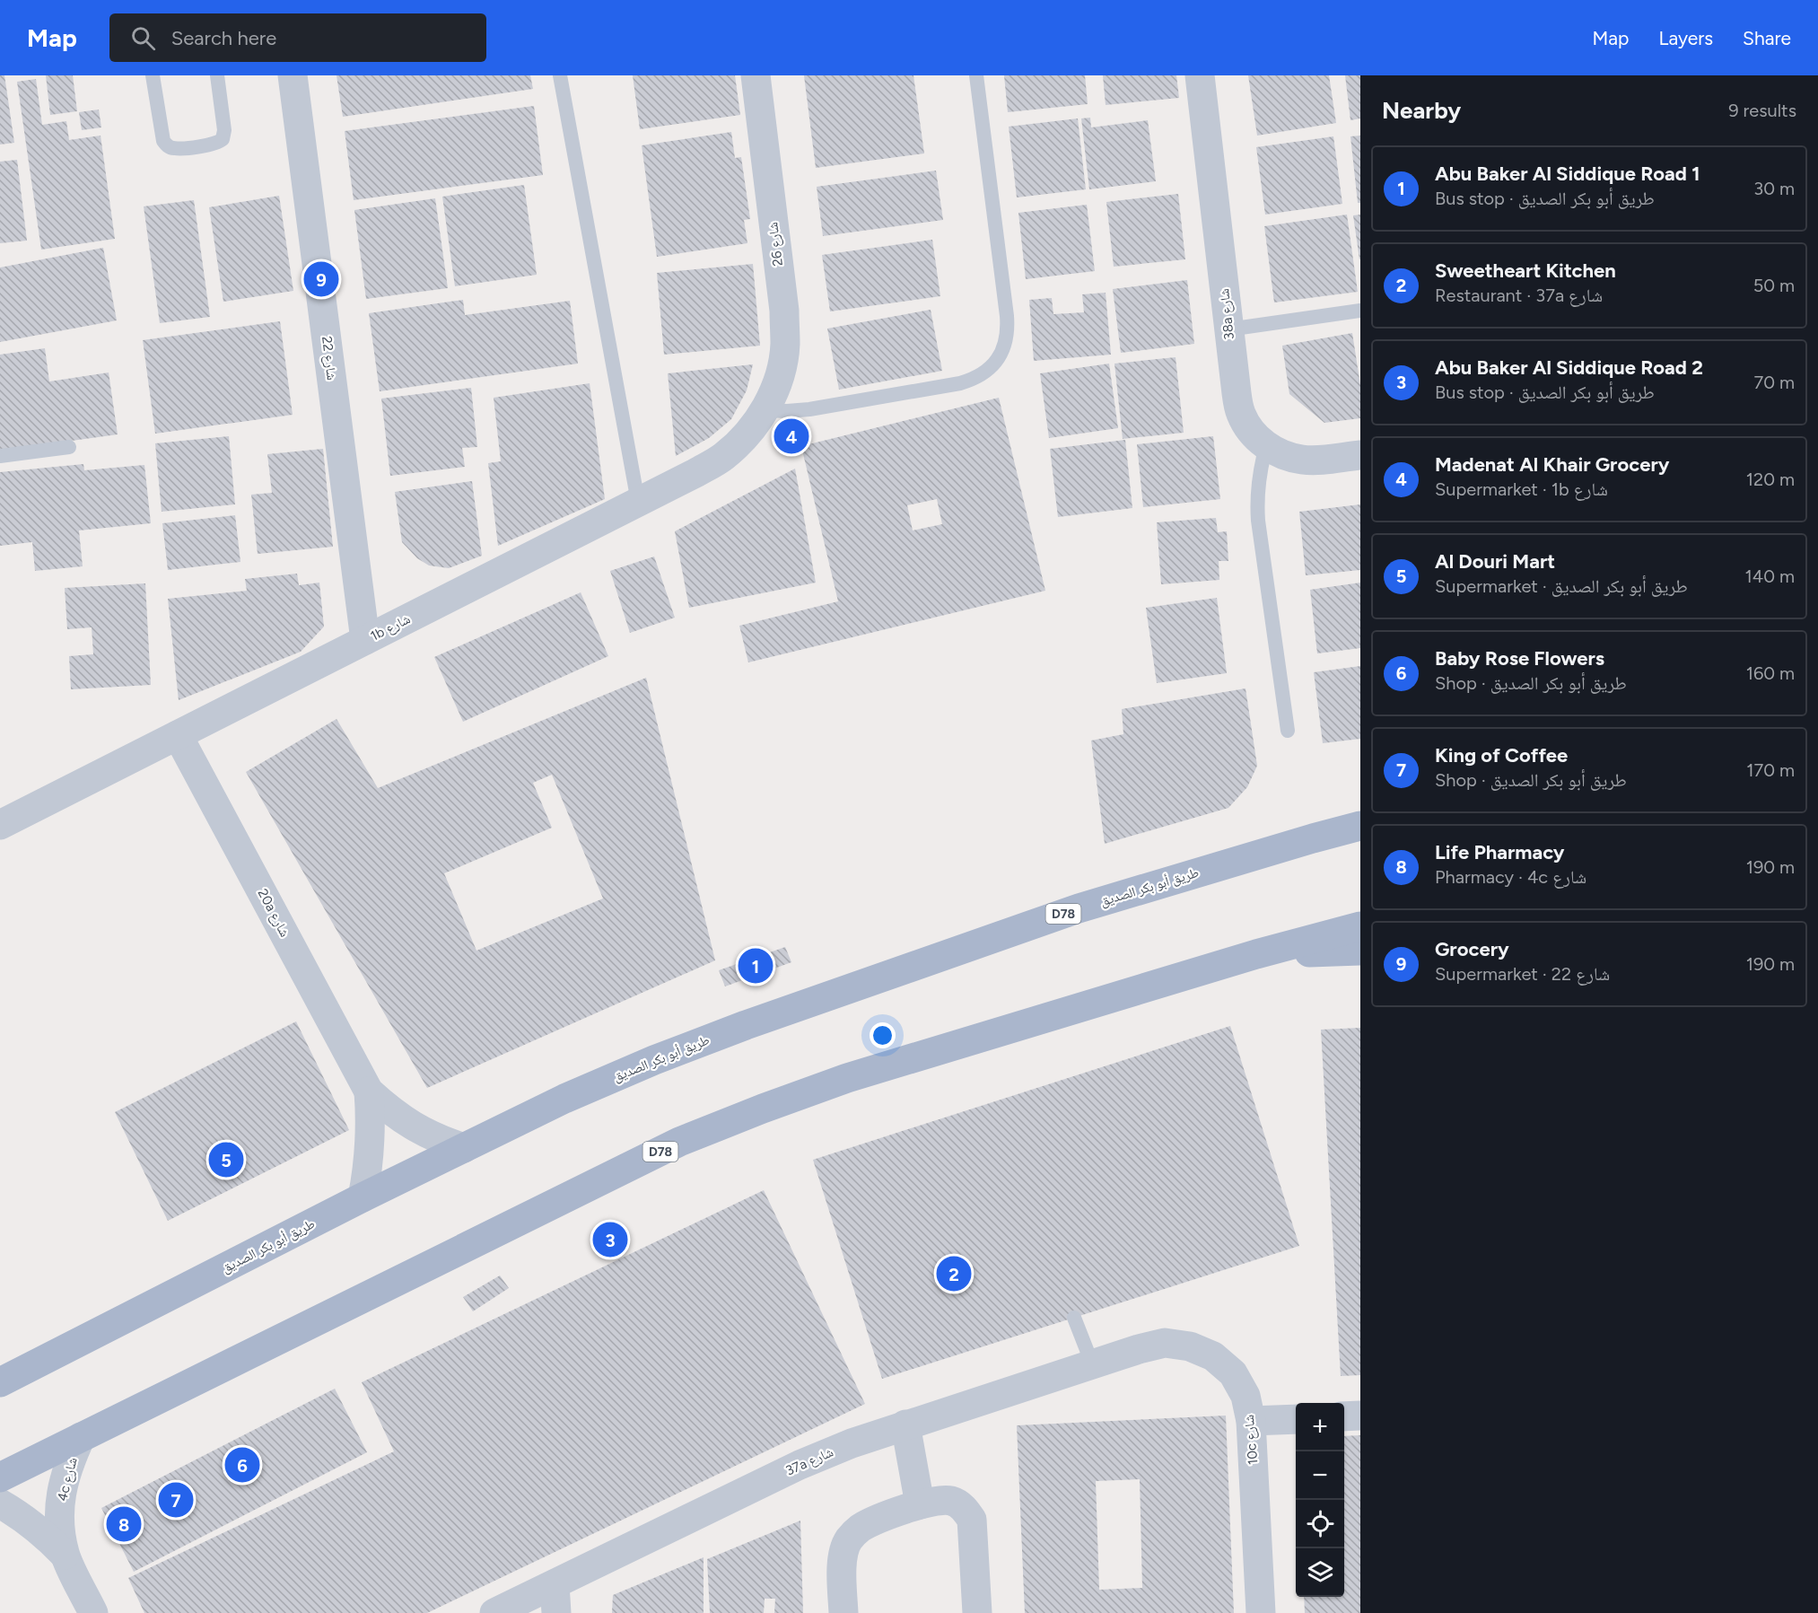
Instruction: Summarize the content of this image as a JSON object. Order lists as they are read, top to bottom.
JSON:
{
  "streets": {
    "main road": ["طريق أبو بكر الصديق", "D78"],
    "street": [
      "شارع 26",
      "38a شارع",
      "شارع 22",
      "1b شارع",
      "20a شارع",
      "10c شارع",
      "37a شارع",
      "4c شارع"
    ]
  },
  "crossings": [
    ["شارع 26", "1b شارع"],
    ["شارع 22", "1b شارع"],
    ["1b شارع", "20a شارع"],
    ["طريق أبو بكر الصديق", "20a شارع"],
    ["D78", "4c شارع"],
    ["10c شارع", "37a شارع"]
  ],
  "page": {
    "header": "Map",
    "search": "Search here",
    "nav": ["Map", "Layers", "Share"],
    "heading": ["Nearby", "9 results"],
    "list": [
      {
        "mark": "1",
        "name": "Abu Baker Al Siddique Road 1",
        "note": "Bus stop · طريق أبو بكر الصديق",
        "value": "30 m"
      },
      {
        "mark": "2",
        "name": "Sweetheart Kitchen",
        "note": "Restaurant · 37a شارع",
        "value": "50 m"
      },
      {
        "mark": "3",
        "name": "Abu Baker Al Siddique Road 2",
        "note": "Bus stop · طريق أبو بكر الصديق",
        "value": "70 m"
      },
      {
        "mark": "4",
        "name": "Madenat Al Khair Grocery",
        "note": "Supermarket · 1b شارع",
        "value": "120 m"
      },
      {
        "mark": "5",
        "name": "Al Douri Mart",
        "note": "Supermarket · طريق أبو بكر الصديق",
        "value": "140 m"
      },
      {
        "mark": "6",
        "name": "Baby Rose Flowers",
        "note": "Shop · طريق أبو بكر الصديق",
        "value": "160 m"
      },
      {
        "mark": "7",
        "name": "King of Coffee",
        "note": "Shop · طريق أبو بكر الصديق",
        "value": "170 m"
      },
      {
        "mark": "8",
        "name": "Life Pharmacy",
        "note": "Pharmacy · 4c شارع",
        "value": "190 m"
      },
      {
        "mark": "9",
        "name": "Grocery",
        "note": "Supermarket · شارع 22",
        "value": "190 m"
      }
    ],
    "pins": [
      "9",
      "4",
      "1",
      "5",
      "3",
      "2",
      "6",
      "7",
      "8"
    ],
    "map_buttons": ["+", "−"]
  }
}
